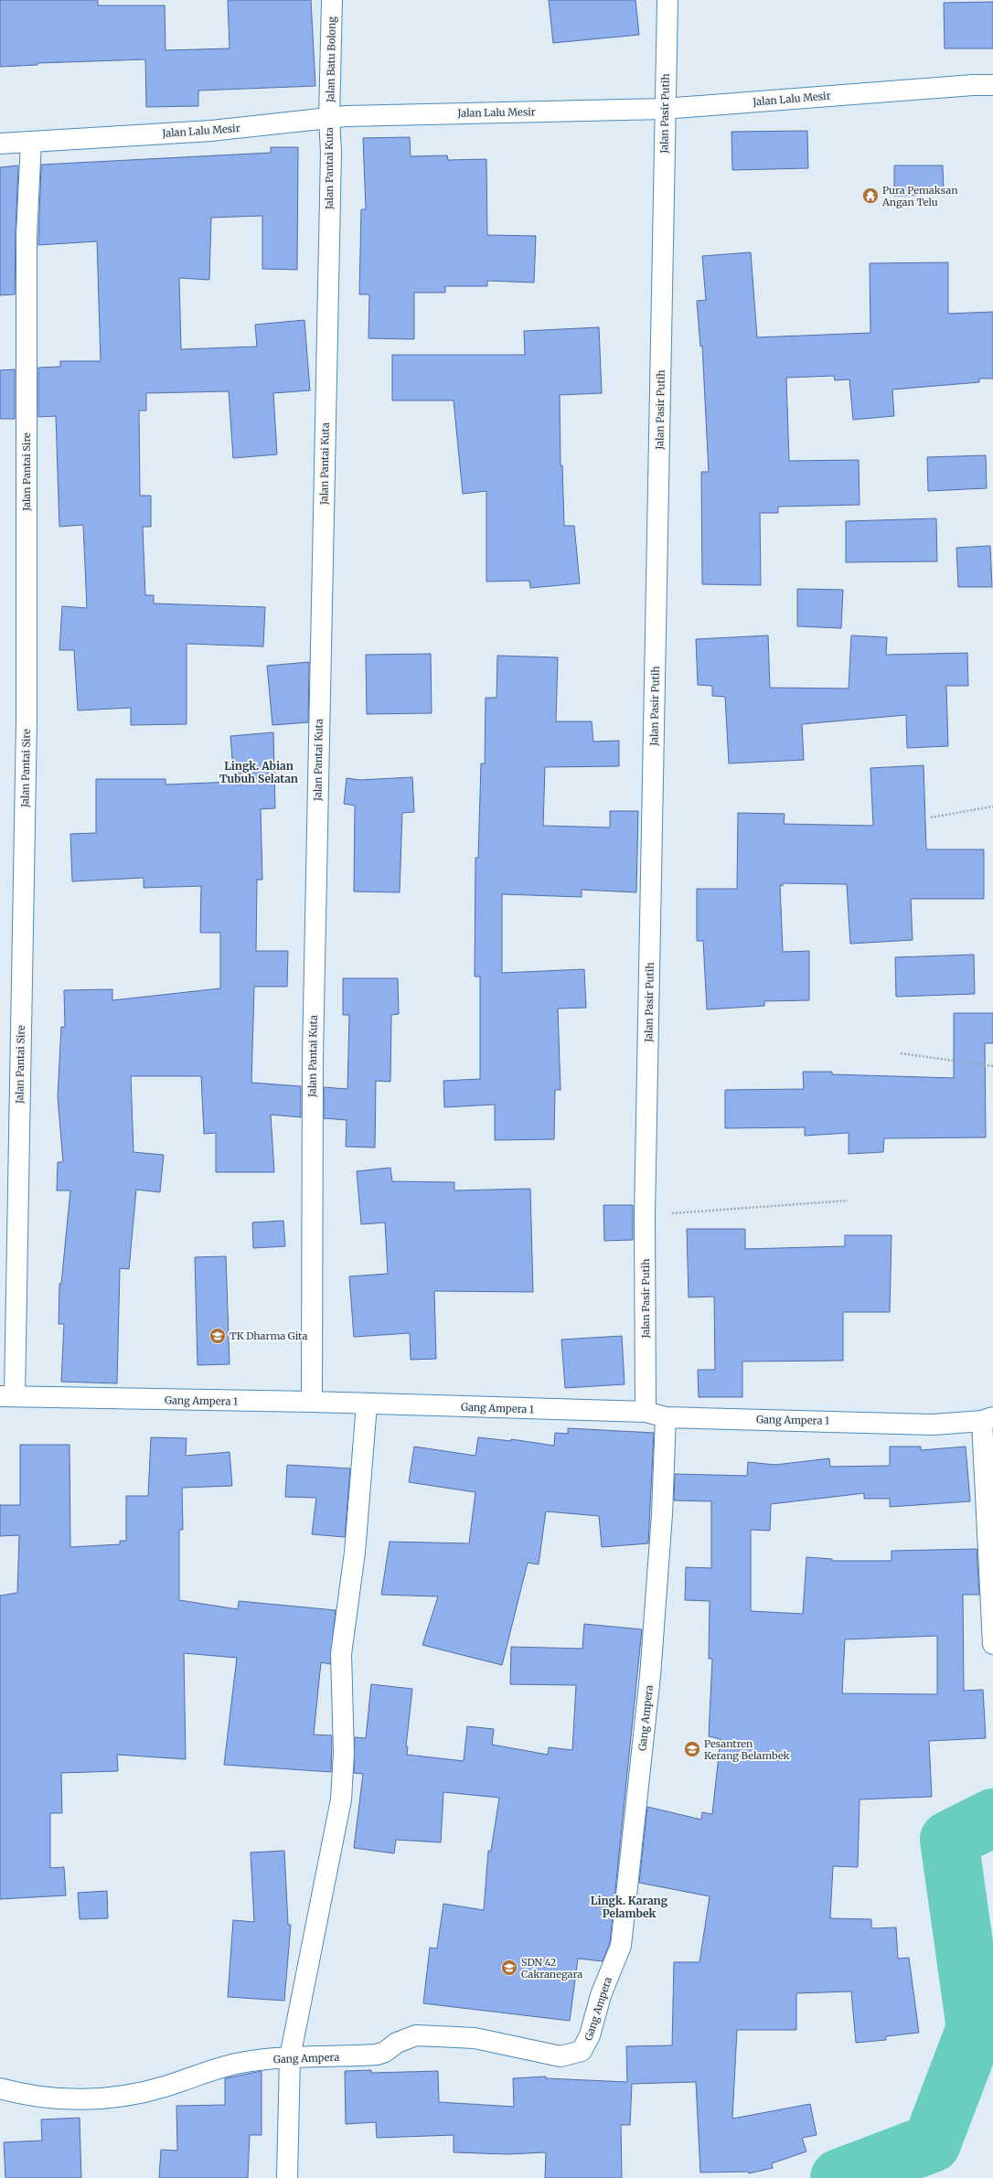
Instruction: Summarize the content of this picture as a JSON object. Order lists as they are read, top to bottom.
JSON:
{
  "streets": {
    "street": [
      "Jalan Batu Bolong",
      "Jalan Lalu Mesir",
      "Jalan Pasir Putih",
      "Jalan Pantai Kuta",
      "Jalan Pantai Sire",
      "Gang Ampera 1",
      "Gang Ampera"
    ]
  },
  "crossings": [
    ["Jalan Batu Bolong", "Jalan Lalu Mesir"],
    ["Jalan Batu Bolong", "Jalan Pantai Kuta"],
    ["Jalan Lalu Mesir", "Jalan Pasir Putih"],
    ["Jalan Lalu Mesir", "Jalan Pantai Kuta"],
    ["Jalan Lalu Mesir", "Jalan Pantai Sire"],
    ["Jalan Pasir Putih", "Gang Ampera 1"],
    ["Jalan Pantai Kuta", "Gang Ampera 1"],
    ["Jalan Pantai Sire", "Gang Ampera 1"],
    ["Gang Ampera 1", "Gang Ampera"]
  ],
  "districts": ["Lingk. Abian Tubuh Selatan", "Lingk. Karang Pelambek"],
  "places": {
    "temple": ["Pura Pemaksan Angan Telu"],
    "school or university": ["TK Dharma Gita", "Pesantren Kerang Belambek", "SDN 42 Cakranegara"]
  }
}
